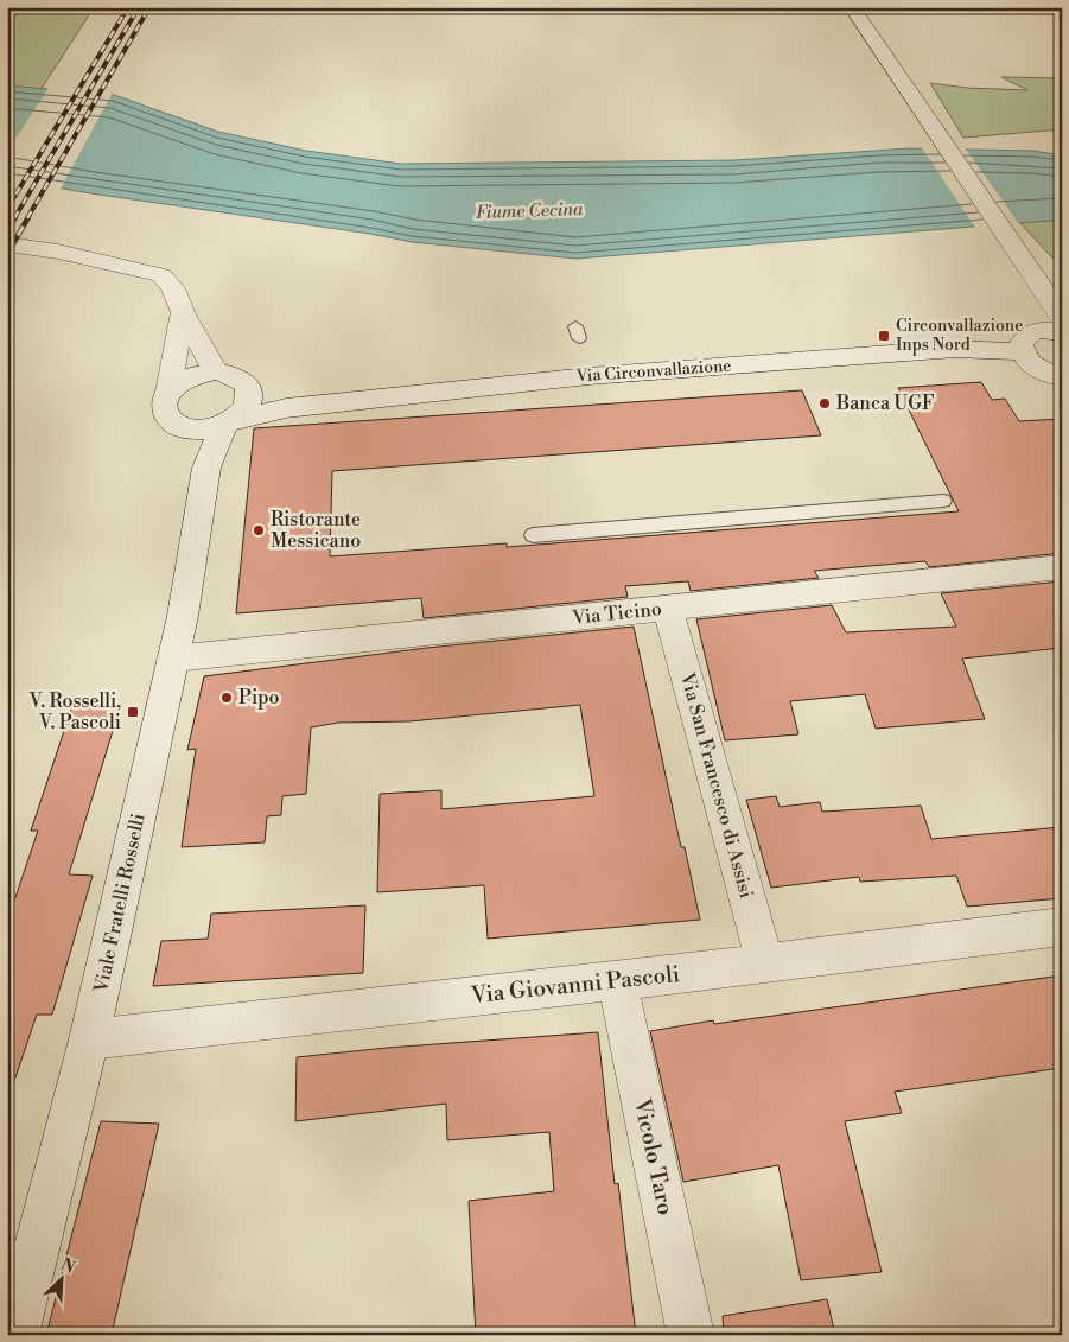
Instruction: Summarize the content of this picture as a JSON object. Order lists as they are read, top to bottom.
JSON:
{
  "streets": {
    "street": [
      "Via Circonvallazione",
      "Via Ticino",
      "Via San Francesco di Assisi",
      "Viale Fratelli Rosselli",
      "Via Giovanni Pascoli",
      "Vicolo Taro"
    ]
  },
  "crossings": [
    ["Via Circonvallazione", "Viale Fratelli Rosselli"],
    ["Via Ticino", "Via San Francesco di Assisi"],
    ["Via Ticino", "Viale Fratelli Rosselli"],
    ["Via San Francesco di Assisi", "Via Giovanni Pascoli"],
    ["Viale Fratelli Rosselli", "Via Giovanni Pascoli"],
    ["Via Giovanni Pascoli", "Vicolo Taro"]
  ],
  "water": ["Fiume Cecina"],
  "places": {
    "transit": ["Circonvallazione Inps Nord", "V. Rosselli, V. Pascoli"],
    "other": ["Banca UGF", "Ristorante Messicano", "Pipo"]
  },
  "north": "top right"
}
